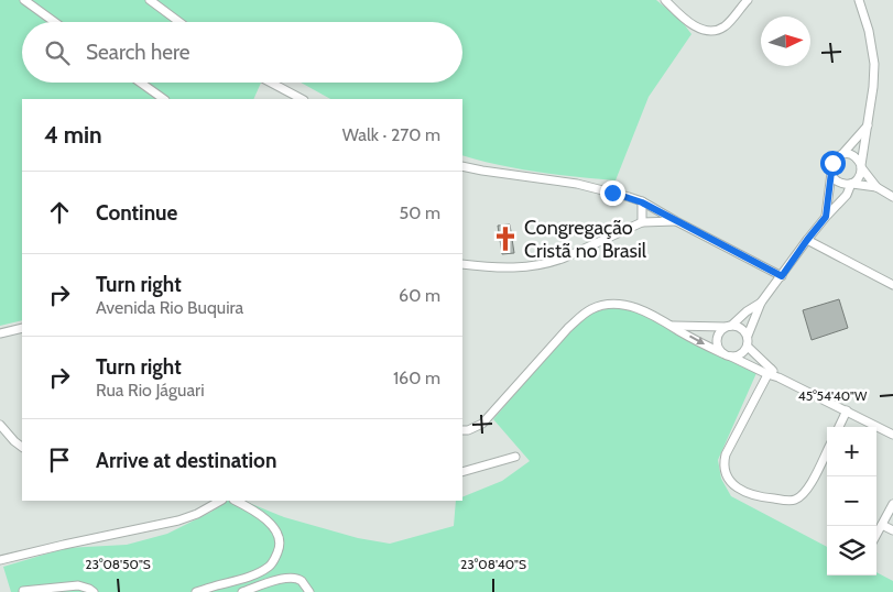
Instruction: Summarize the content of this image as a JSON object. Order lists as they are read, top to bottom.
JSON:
{
  "places": {
    "church": ["Congregação Cristã no Brasil"]
  },
  "north": "right",
  "page": {
    "search": "Search here",
    "heading": ["4 min", "Walk · 270 m"],
    "list": [
      ["Continue", "50 m"],
      ["Turn right", "Avenida Rio Buquira", "60 m"],
      ["Turn right", "Rua Rio Jáguari", "160 m"],
      "Arrive at destination"
    ],
    "map_buttons": ["+", "−"]
  },
  "coordinates": ["45°54'40\"W", "23°08'50\"S", "23°08'40\"S"]
}
